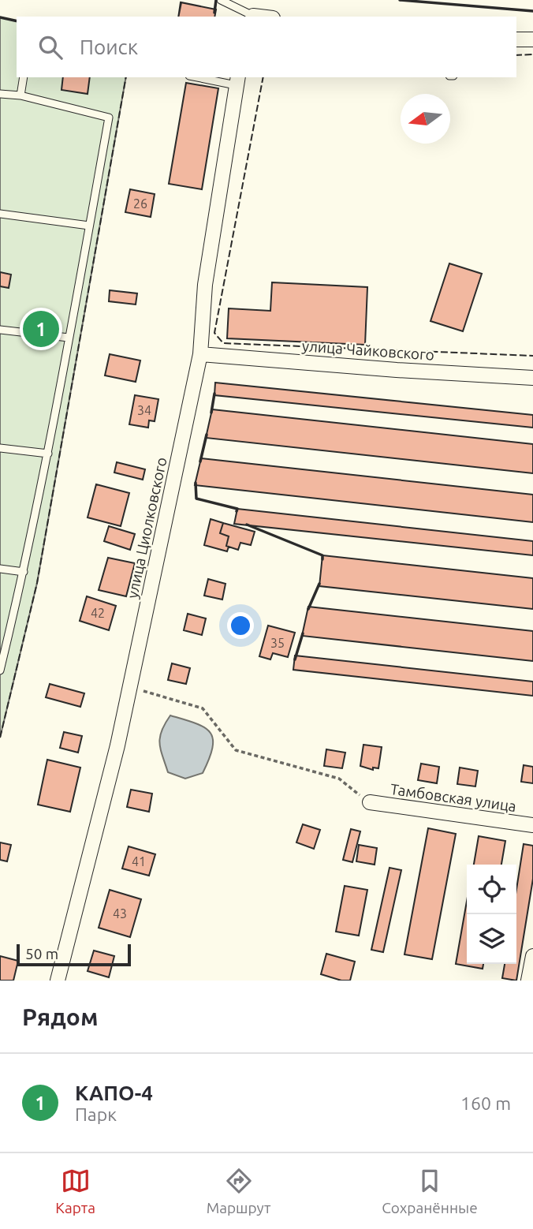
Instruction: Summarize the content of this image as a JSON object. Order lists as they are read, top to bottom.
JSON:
{
  "streets": {
    "street": ["улица Чайковского", "улица Циолковского", "Тамбовская улица"]
  },
  "crossings": [
    ["улица Чайковского", "улица Циолковского"]
  ],
  "house_numbers": [
    "26",
    "34",
    "42",
    "35",
    "41",
    "43"
  ],
  "scale_bar": "50 m",
  "north": "left",
  "page": {
    "search": "Поиск",
    "pins": "1",
    "scale": "50 m",
    "heading": "Рядом",
    "list": [
      {
        "mark": "1",
        "name": "КАПО-4",
        "note": "Парк",
        "value": "160 m"
      }
    ],
    "nav": ["Карта", "Маршрут", "Сохранённые"]
  }
}
